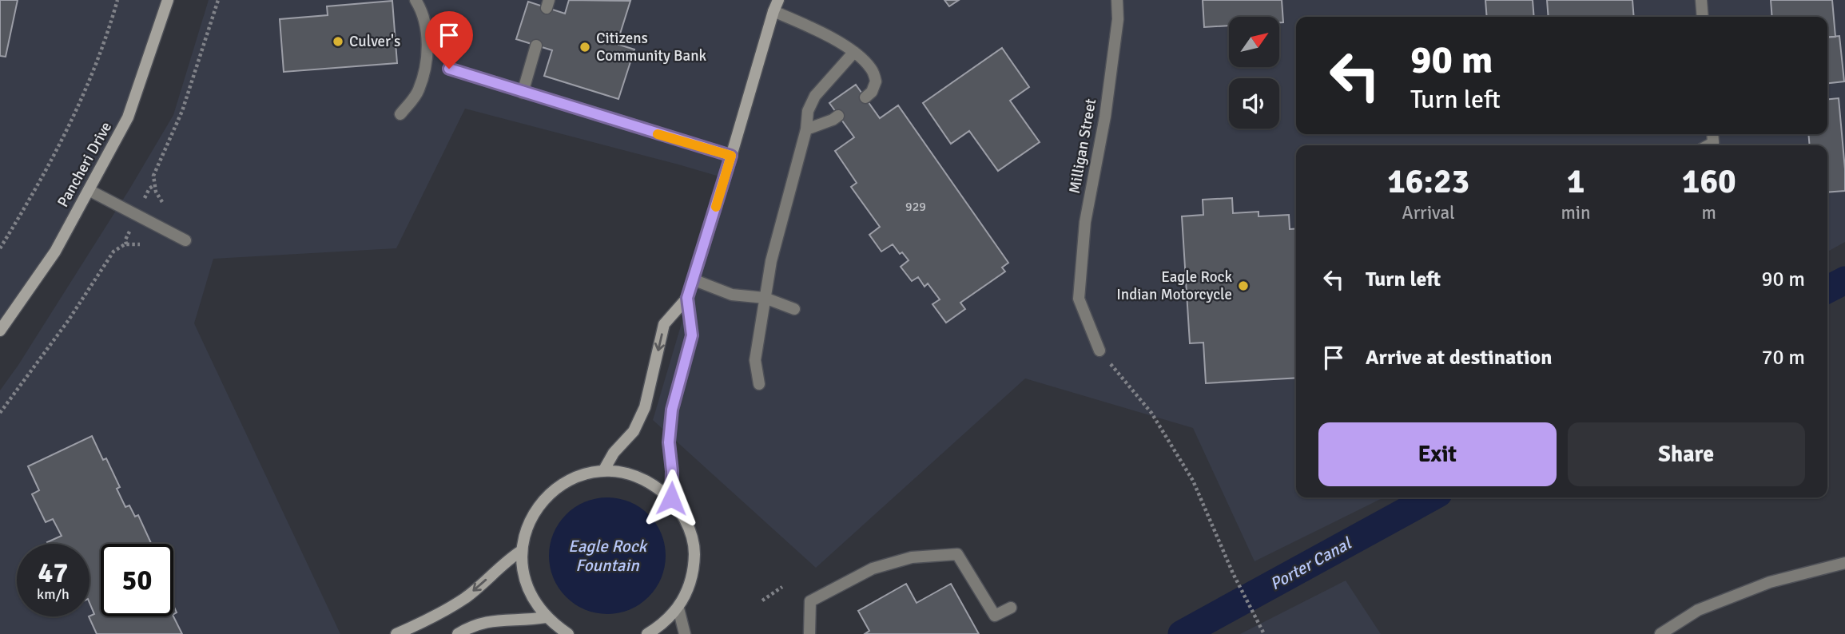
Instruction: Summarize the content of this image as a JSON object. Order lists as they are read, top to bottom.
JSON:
{
  "streets": {
    "main road": ["Pancheri Drive"],
    "street": ["Milligan Street"]
  },
  "water": ["Eagle Rock Fountain", "Porter Canal"],
  "places": ["Culver's", "Citizens Community Bank", "Eagle Rock Indian Motorcycle"],
  "house_numbers": ["929"],
  "north": "top right",
  "page": {
    "turn": ["90 m", "Turn left"],
    "eta": [
      "16:23",
      "Arrival",
      "1",
      "min",
      "160",
      "m"
    ],
    "list": [
      {
        "name": "Turn left",
        "value": "90 m"
      },
      {
        "name": "Arrive at destination",
        "value": "70 m"
      }
    ],
    "buttons": ["Exit", "Share"],
    "speed": "47 km/h",
    "limit": "50"
  }
}
